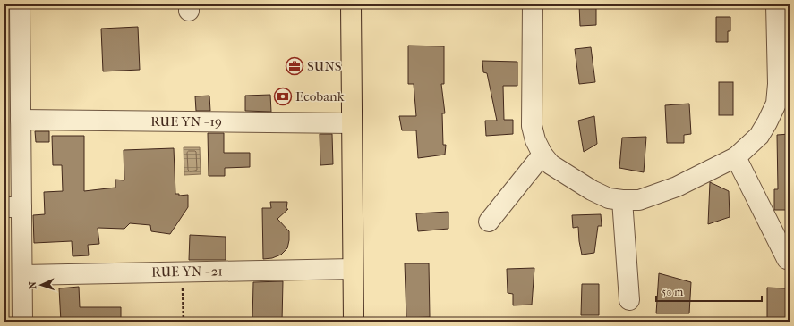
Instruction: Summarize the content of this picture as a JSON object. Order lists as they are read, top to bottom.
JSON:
{
  "streets": {
    "street": ["RUE YN - 19", "RUE YN - 21"]
  },
  "places": {
    "office": ["SUNS"],
    "bank": ["Ecobank"]
  },
  "scale_bar": "50 m",
  "north": "left"
}
